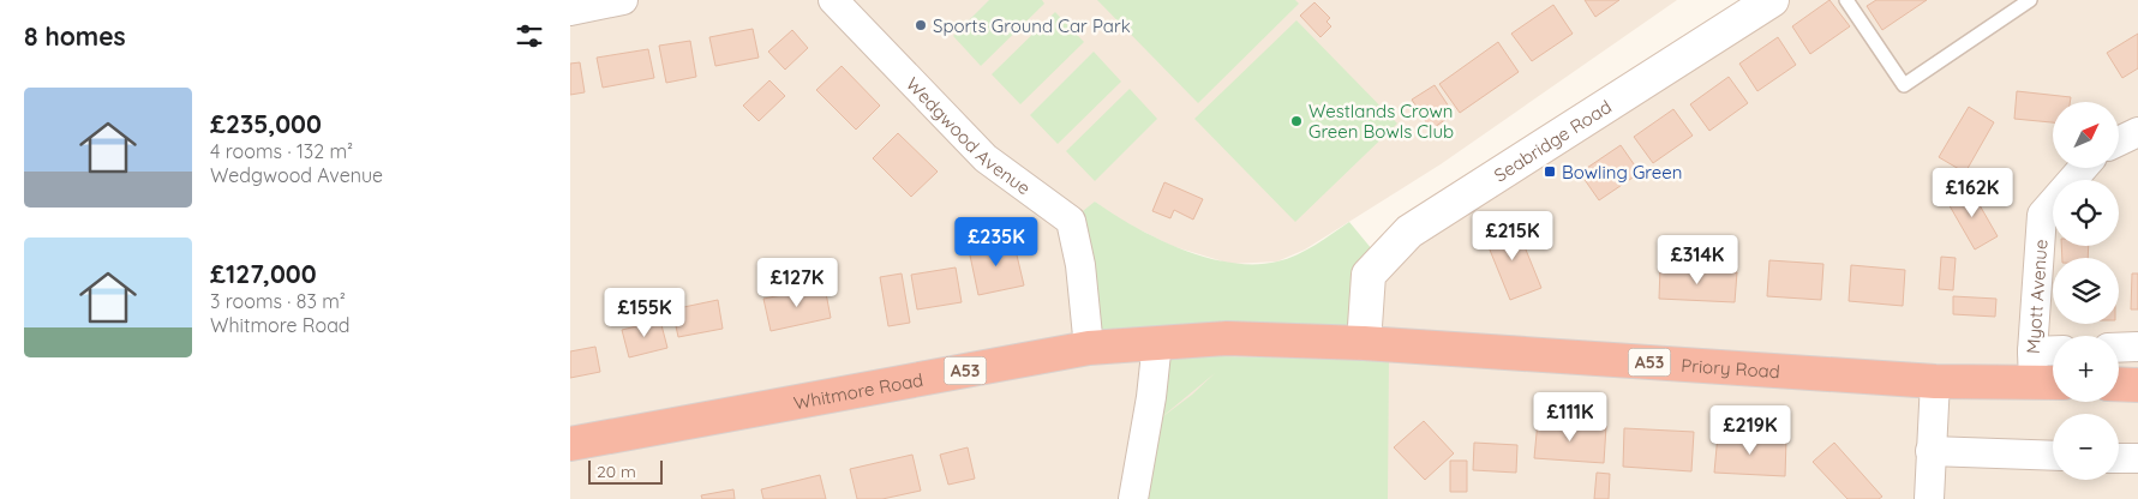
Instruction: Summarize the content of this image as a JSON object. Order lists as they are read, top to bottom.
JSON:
{
  "streets": {
    "highway": ["A53", "Priory Road", "Whitmore Road"],
    "main road": ["Seabridge Road"],
    "street": ["Wedgwood Avenue", "Myott Avenue"]
  },
  "crossings": [
    ["Wedgwood Avenue", "Whitmore Road"],
    ["Seabridge Road", "Priory Road"],
    ["Seabridge Road", "Whitmore Road"],
    ["Myott Avenue", "Priory Road"],
    ["Priory Road", "Whitmore Road"]
  ],
  "places": {
    "other": ["Sports Ground Car Park", "Westlands Crown Green Bowls Club"],
    "transit": ["Bowling Green"]
  },
  "scale_bar": "20 m",
  "north": "top right",
  "page": {
    "heading": "8 homes",
    "list": [
      {
        "name": "£235,000",
        "note": "4 rooms · 132 m² · Wedgwood Avenue"
      },
      {
        "name": "£127,000",
        "note": "3 rooms · 83 m² · Whitmore Road"
      }
    ],
    "map_buttons": ["+", "−"],
    "price": [
      "£162K",
      "£215K",
      "£235K",
      "£314K",
      "£127K",
      "£155K",
      "£111K",
      "£219K"
    ],
    "scale": "20 m"
  }
}
